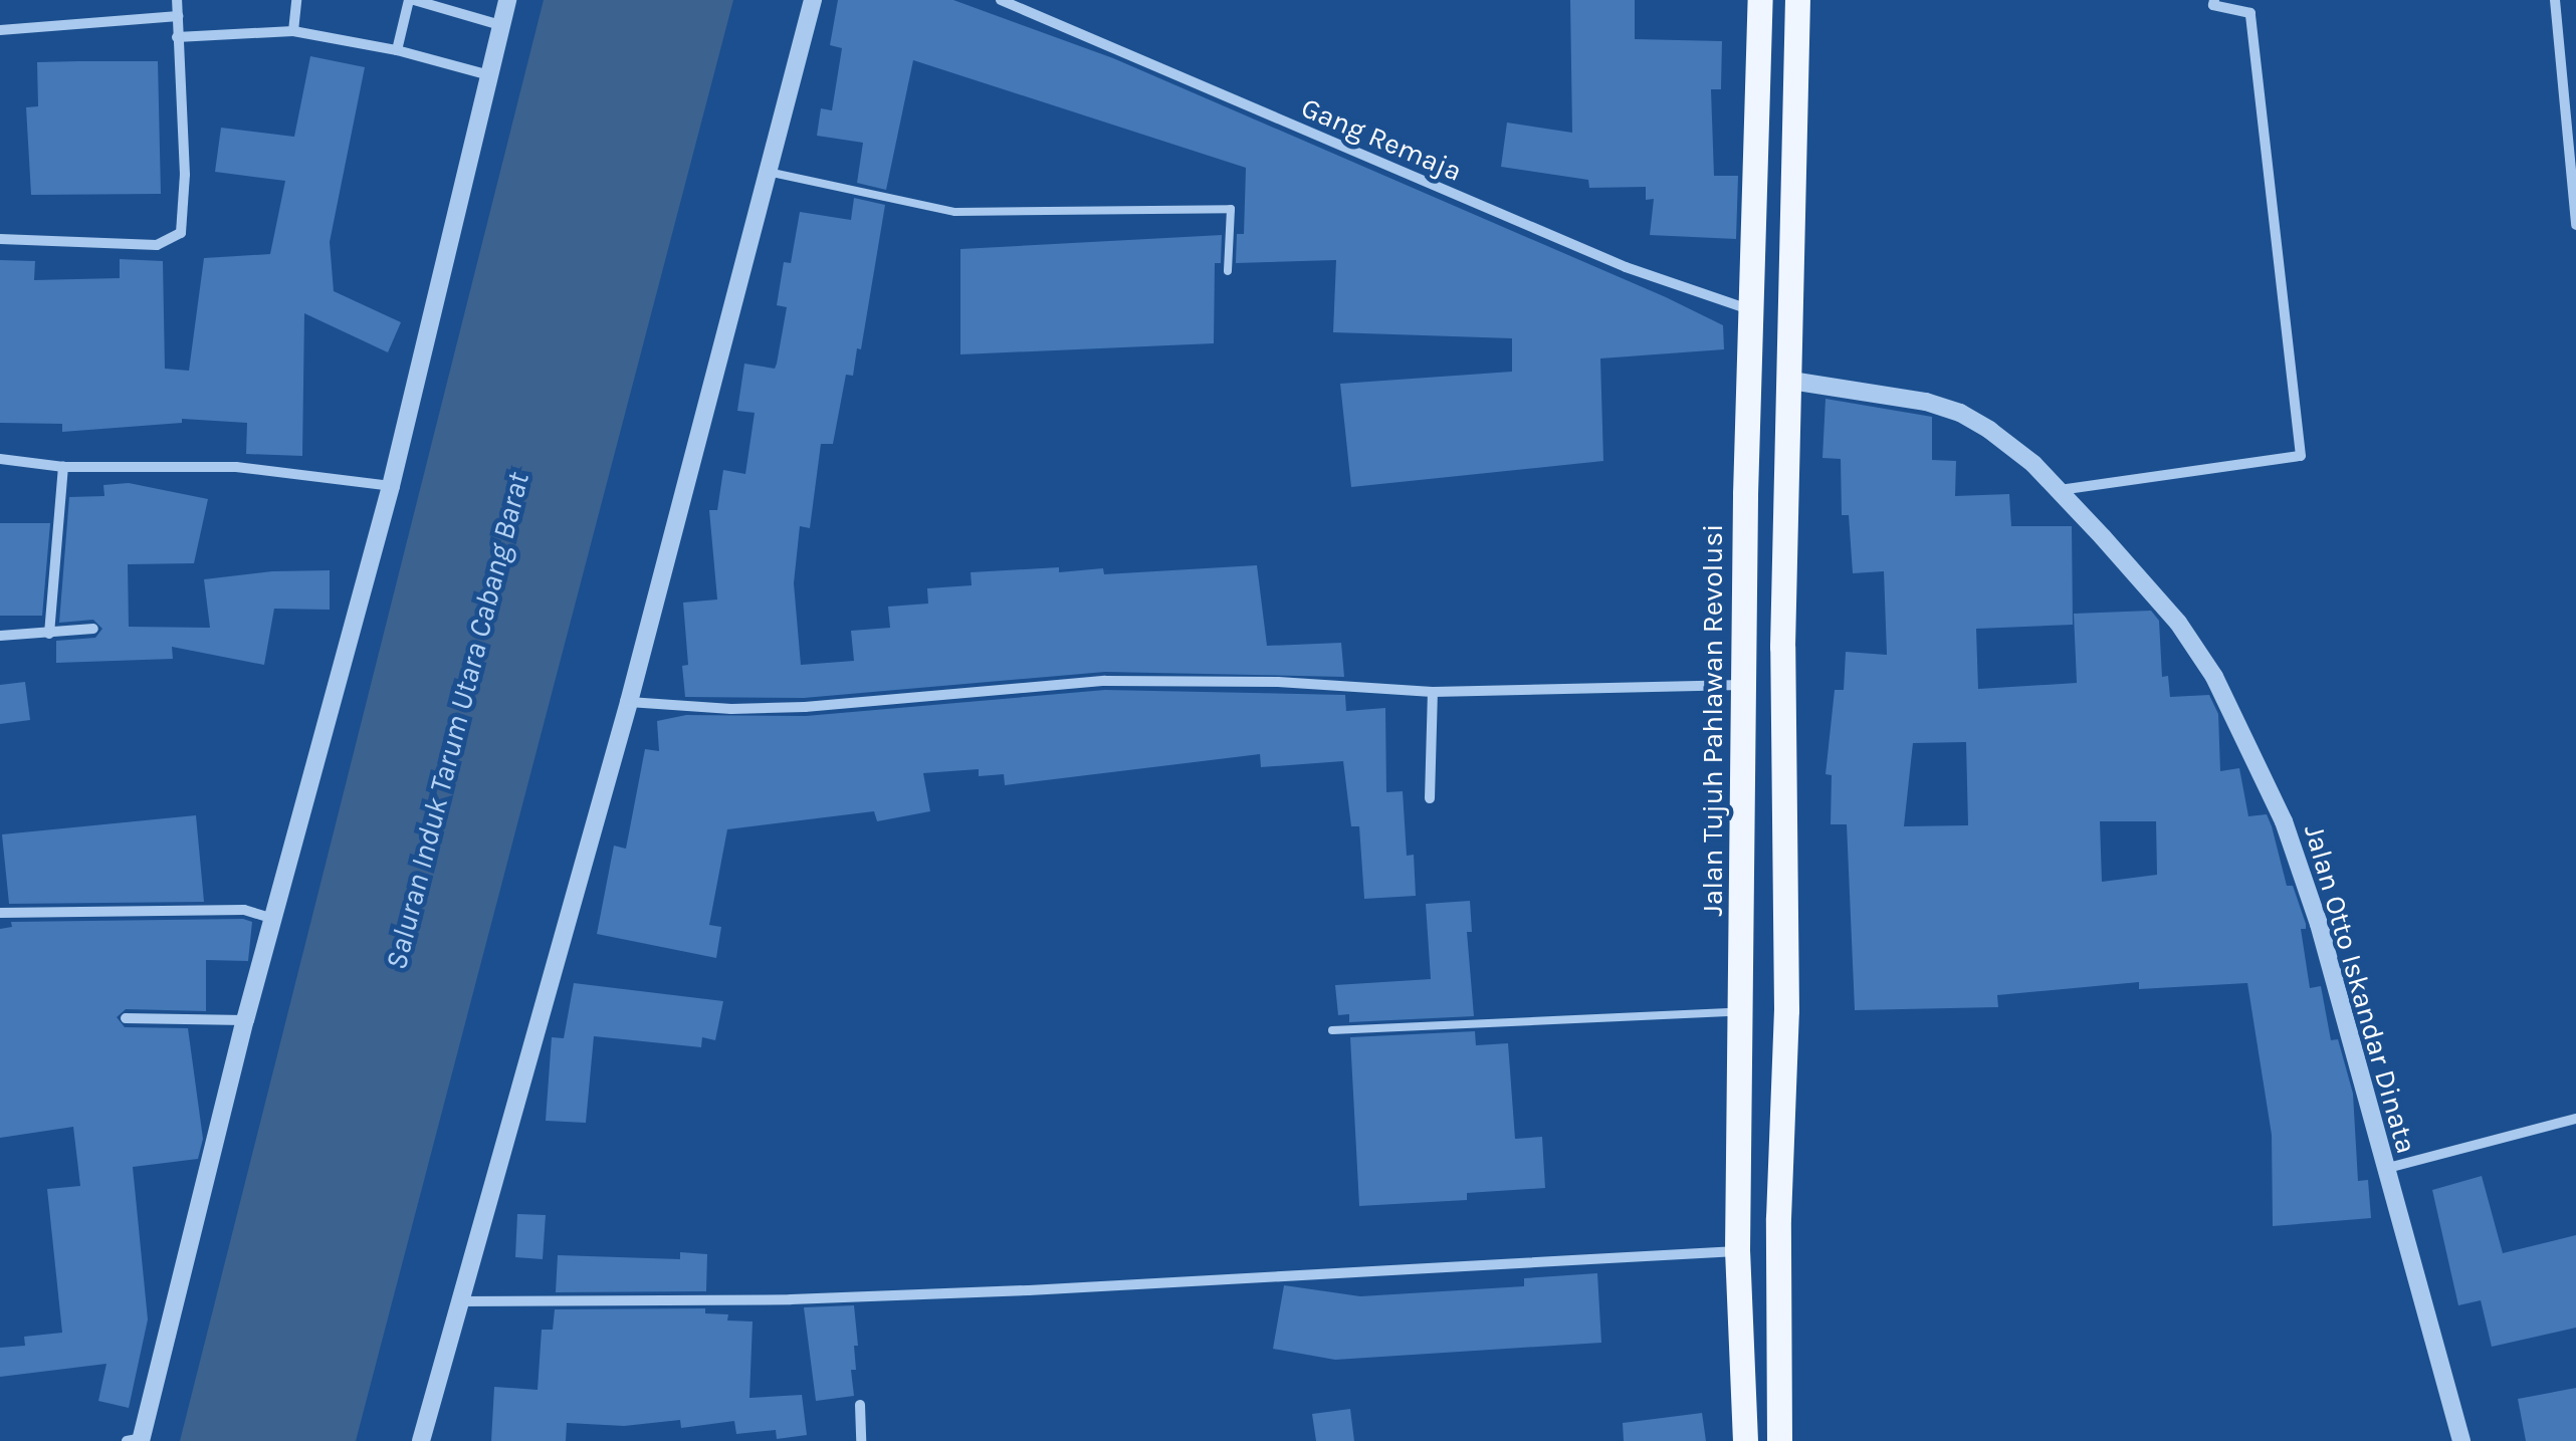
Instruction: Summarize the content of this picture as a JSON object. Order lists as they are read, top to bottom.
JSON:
{
  "streets": {
    "main road": ["Jalan Tujuh Pahlawan Revolusi"],
    "street": ["Gang Remaja", "Jalan Otto Iskandar Dinata"]
  },
  "crossings": [
    ["Gang Remaja", "Jalan Tujuh Pahlawan Revolusi"]
  ],
  "water": ["Saluran Induk Tarum Utara Cabang Barat"]
}
